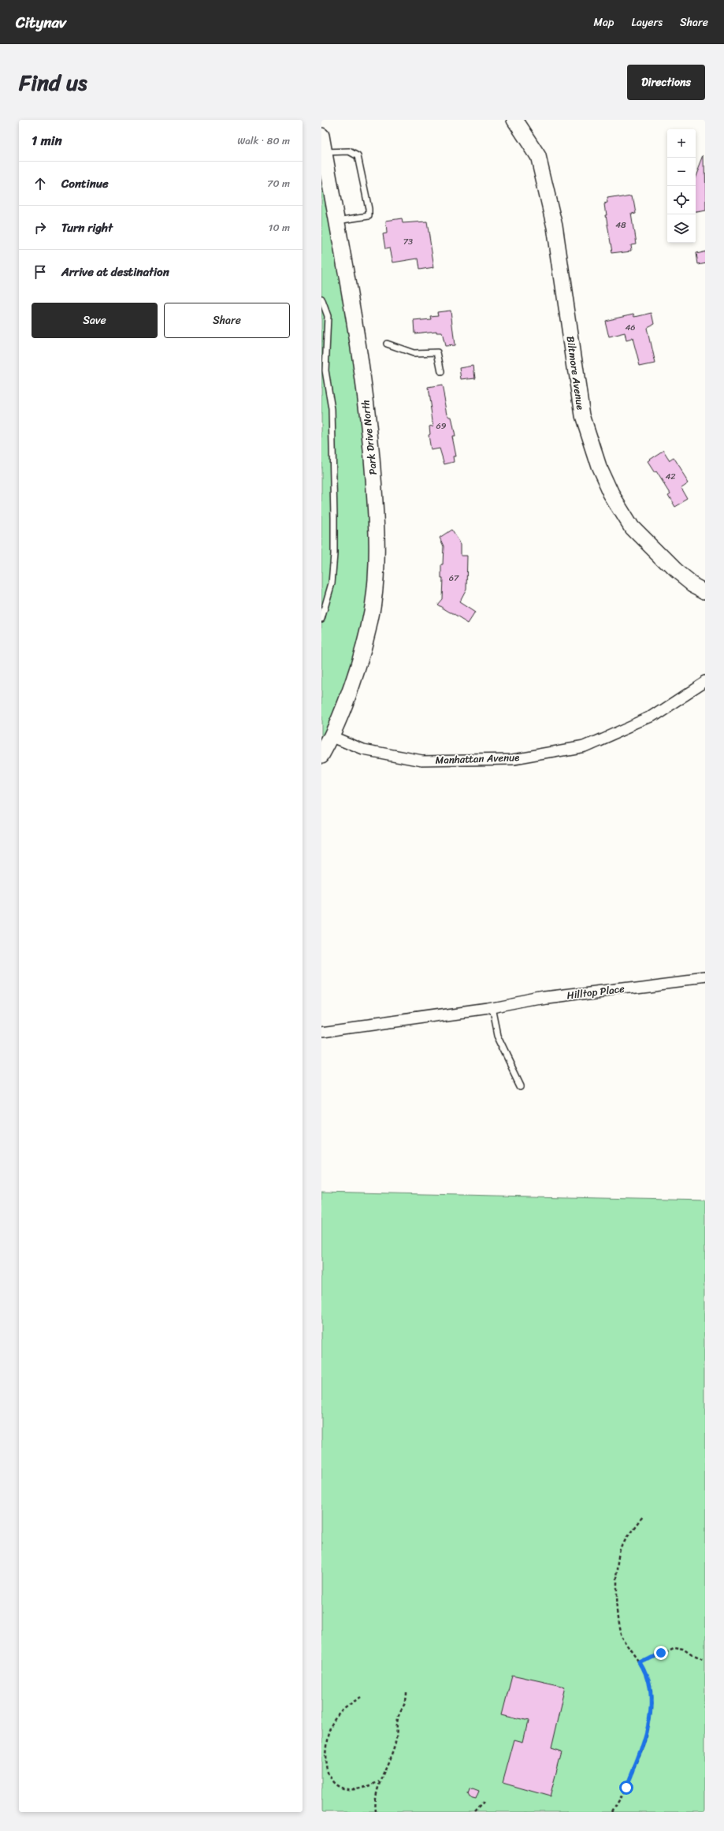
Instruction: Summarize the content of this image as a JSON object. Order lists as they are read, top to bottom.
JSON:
{
  "streets": {
    "street": [
      "Biltmore Avenue",
      "Park Drive North",
      "Manhattan Avenue",
      "Hilltop Place"
    ]
  },
  "crossings": [
    ["Park Drive North", "Manhattan Avenue"]
  ],
  "house_numbers": [
    "48",
    "73",
    "46",
    "69",
    "42",
    "67"
  ],
  "page": {
    "header": "Citynav",
    "nav": ["Map", "Layers", "Share"],
    "title": "Find us",
    "buttons": [
      "Directions",
      ["Save", "Share"]
    ],
    "heading": ["1 min", "Walk · 80 m"],
    "map_buttons": ["+", "−"],
    "list": [
      ["Continue", "70 m"],
      ["Turn right", "10 m"],
      "Arrive at destination"
    ]
  }
}
